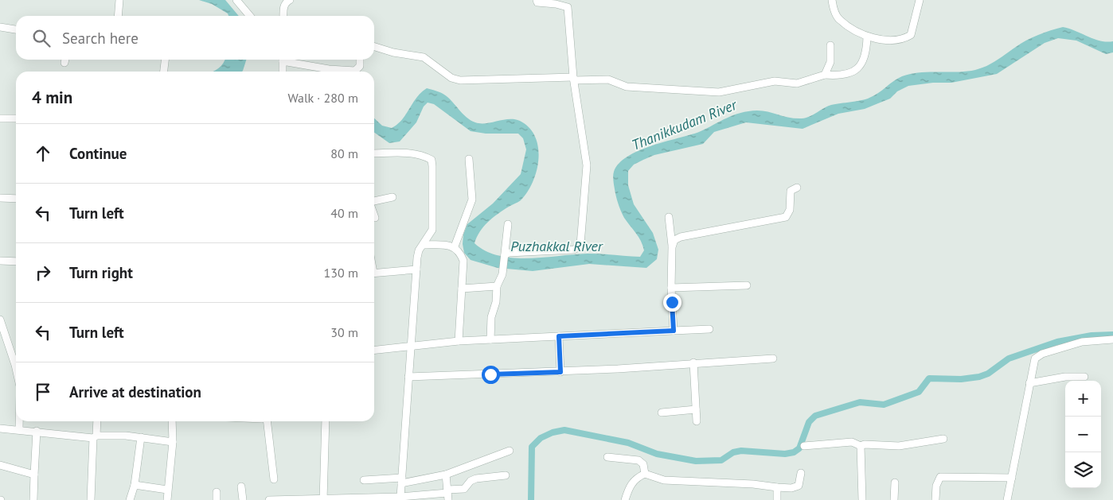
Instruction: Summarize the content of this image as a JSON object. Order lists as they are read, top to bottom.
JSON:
{
  "water": ["Thanikkudam River", "Puzhakkal River"],
  "page": {
    "search": "Search here",
    "heading": ["4 min", "Walk · 280 m"],
    "list": [
      ["Continue", "80 m"],
      ["Turn left", "40 m"],
      ["Turn right", "130 m"],
      ["Turn left", "30 m"],
      "Arrive at destination"
    ],
    "map_buttons": ["+", "−"]
  }
}
